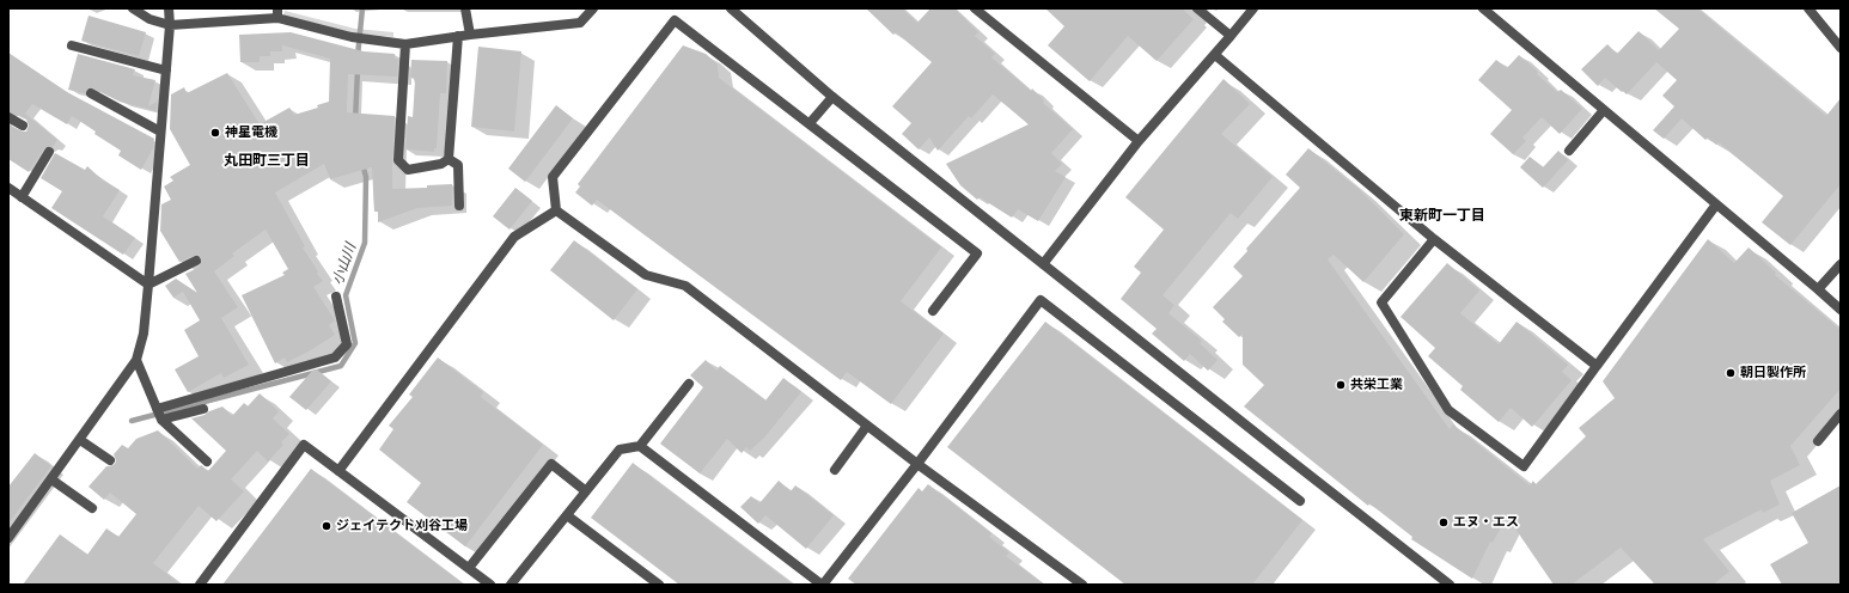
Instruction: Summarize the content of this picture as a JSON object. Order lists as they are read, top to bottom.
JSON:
{
  "districts": ["丸田町三丁目", "東新町一丁目"],
  "water": ["小山川"],
  "places": [
    "神星電機",
    "朝日製作所",
    "共栄工業",
    "エヌ・エス",
    "ジェイテクト刈谷工場"
  ]
}
